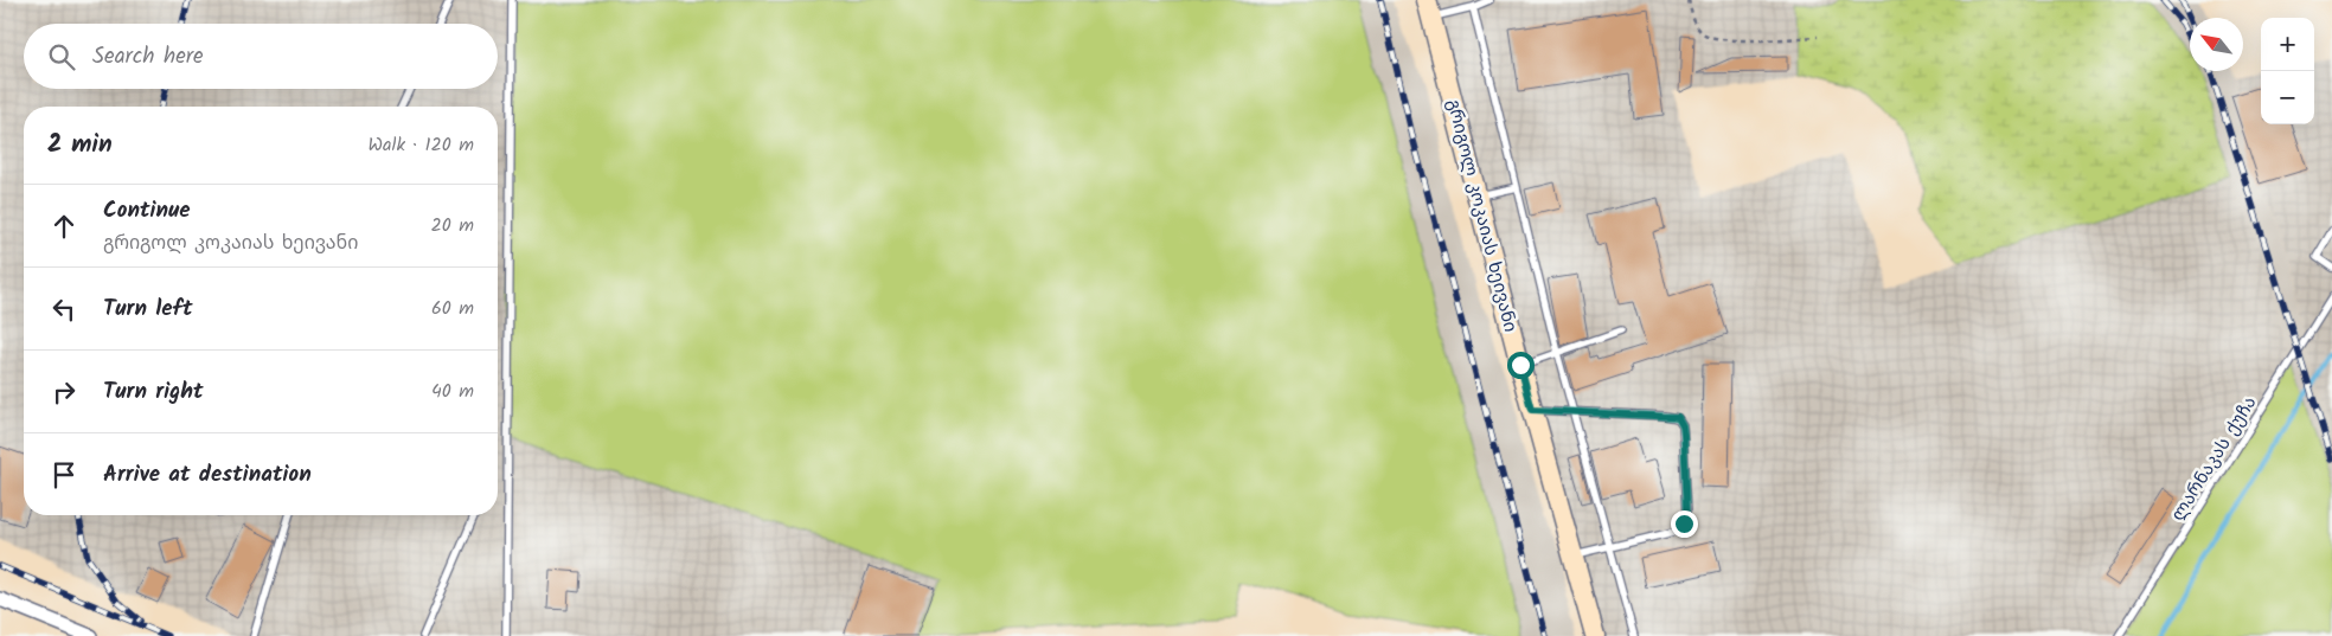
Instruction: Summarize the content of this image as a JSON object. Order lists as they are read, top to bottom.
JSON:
{
  "streets": {
    "main road": ["გრიგოლ კოკაიას ხეივანი"],
    "lane": ["ლარნაკას ქუჩა"]
  },
  "north": "top left",
  "page": {
    "map_buttons": ["+", "−"],
    "search": "Search here",
    "heading": ["2 min", "Walk · 120 m"],
    "list": [
      ["Continue", "გრიგოლ კოკაიას ხეივანი", "20 m"],
      ["Turn left", "60 m"],
      ["Turn right", "40 m"],
      "Arrive at destination"
    ]
  }
}
